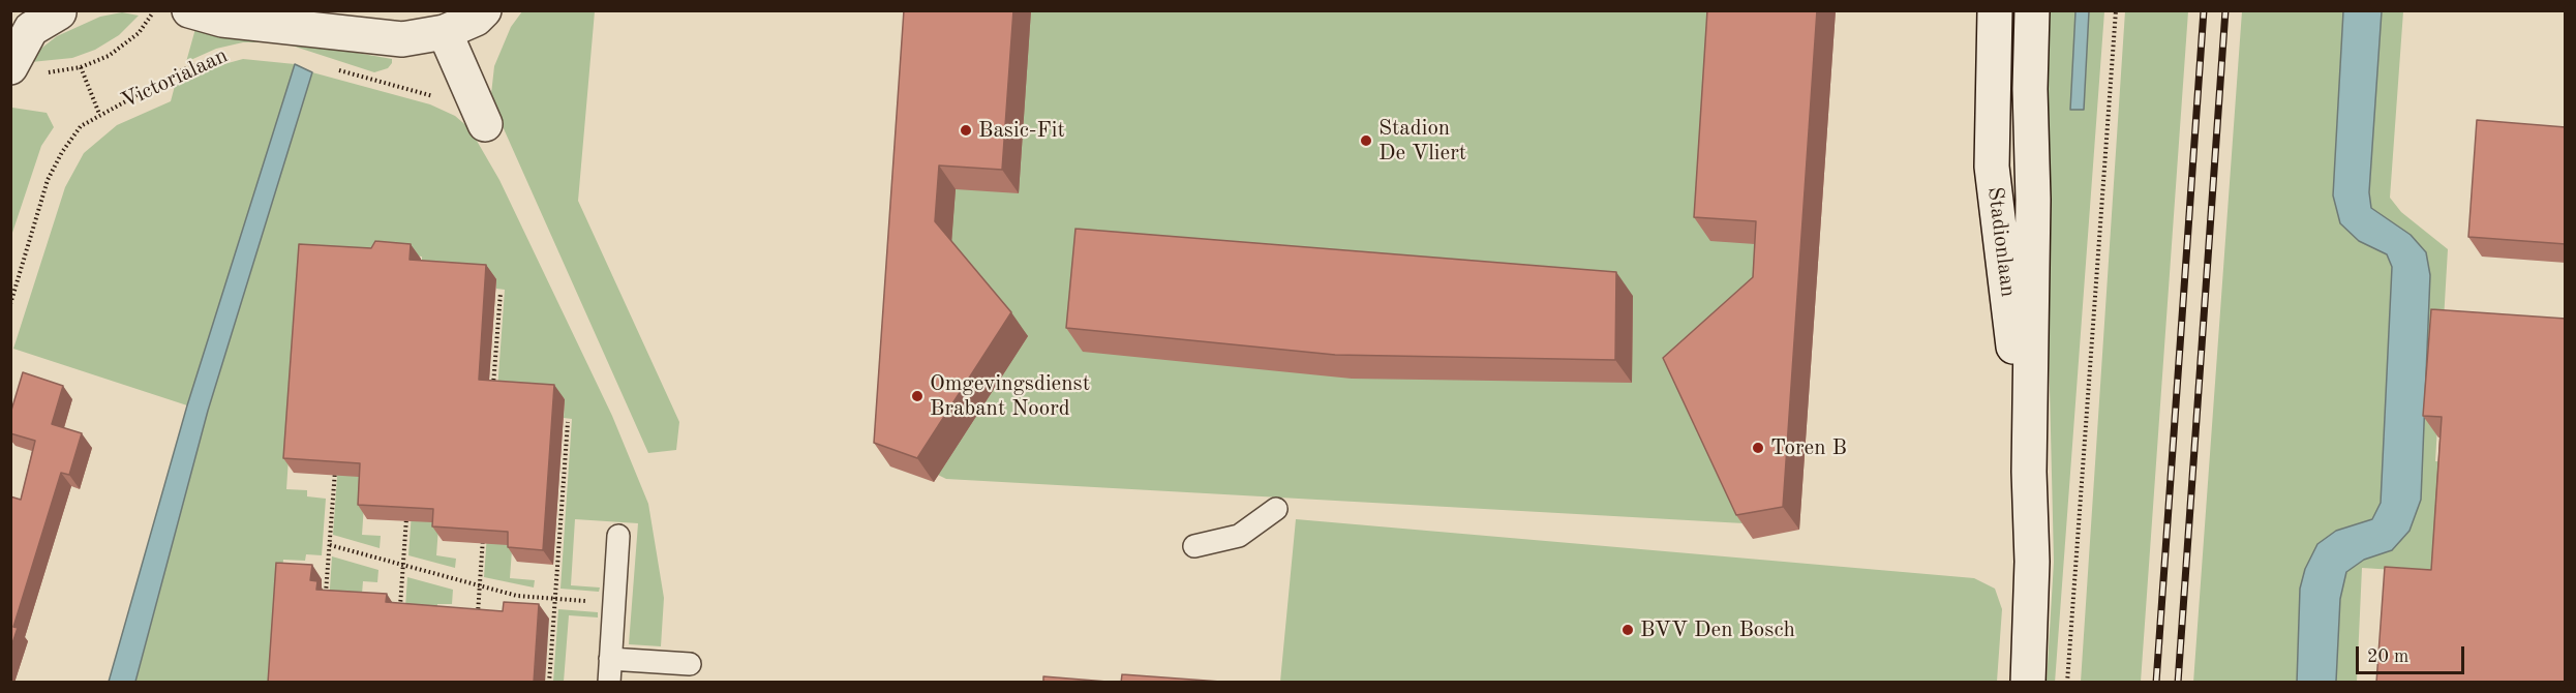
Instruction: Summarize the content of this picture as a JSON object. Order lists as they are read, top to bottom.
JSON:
{
  "streets": {
    "main road": ["Victorialaan", "Stadionlaan"]
  },
  "places": [
    "Basic-Fit",
    "Stadion De Vliert",
    "Omgevingsdienst Brabant Noord",
    "Toren B",
    "BVV Den Bosch"
  ],
  "scale_bar": "20 m"
}
